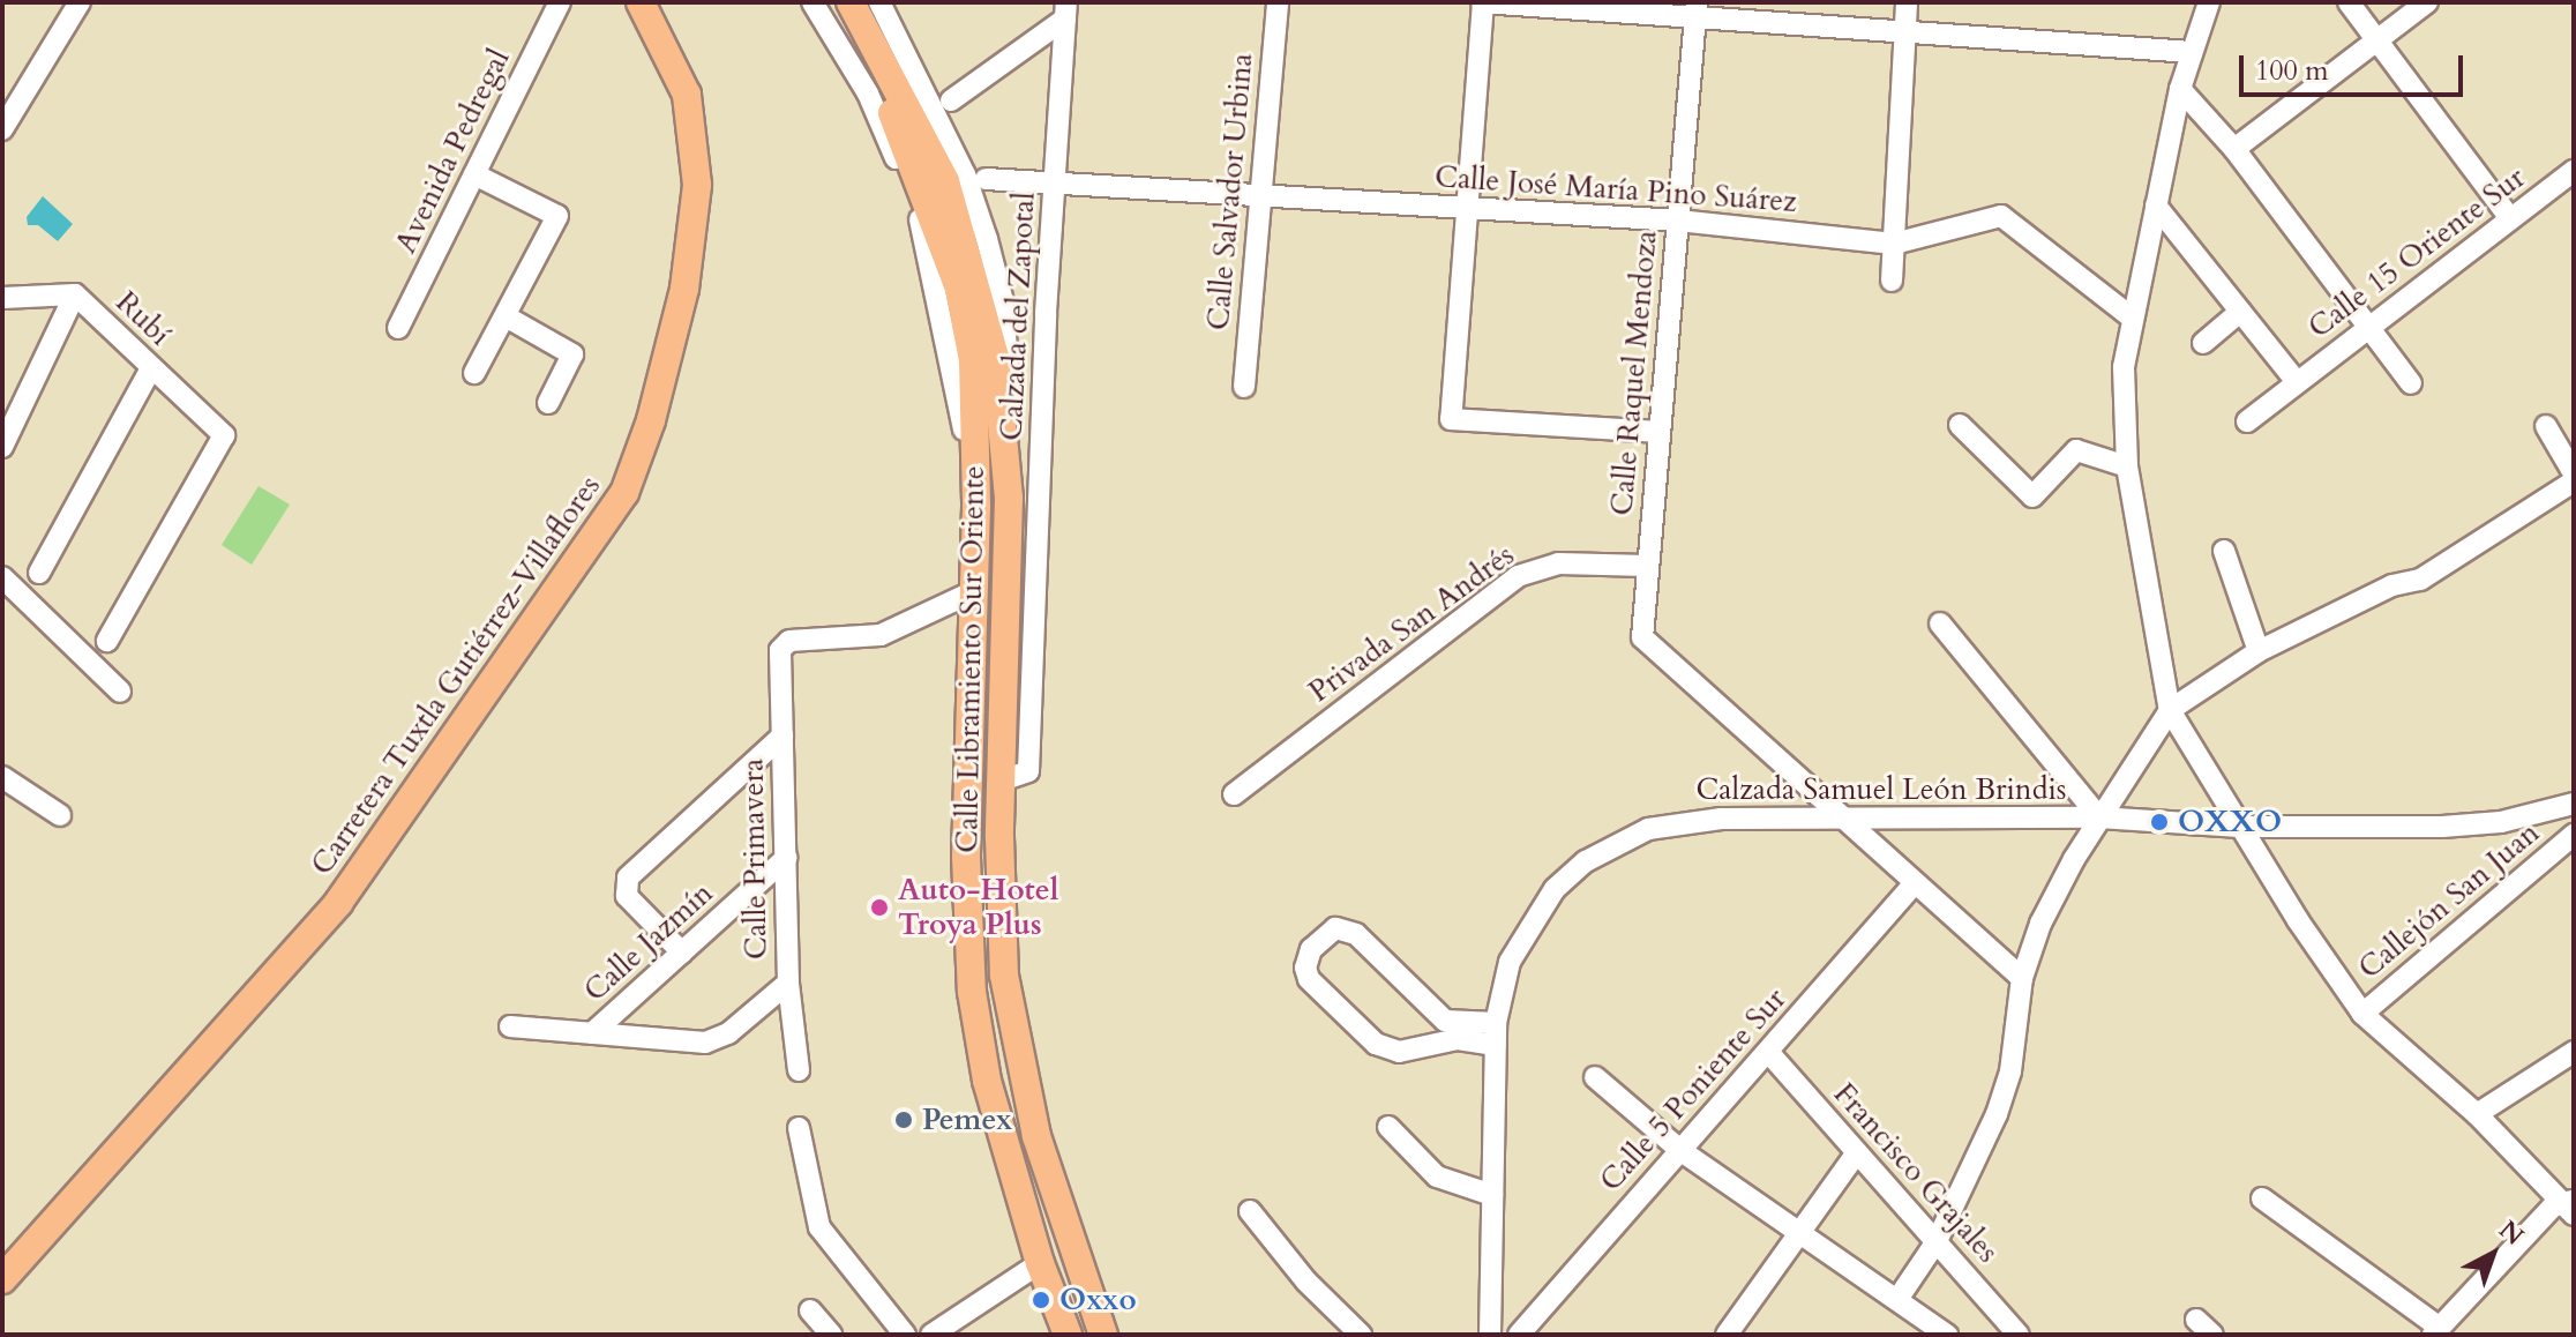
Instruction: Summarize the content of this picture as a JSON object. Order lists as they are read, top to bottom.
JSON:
{
  "streets": {
    "main road": ["Calle Libramiento Sur Oriente", "Carretera Tuxtla Gutiérrez-Villaflores"],
    "street": [
      "Avenida Pedregal",
      "Calle José María Pino Suárez",
      "Calle Salvador Urbina",
      "Calle 15 Oriente Sur",
      "Calzada del Zapotal",
      "Rubí",
      "Calle Raquel Mendoza",
      "Privada San Andrés",
      "Calzada Samuel León Brindis",
      "Calle Primavera",
      "Callejón San Juan",
      "Calle Jazmín",
      "Calle 5 Poniente Sur",
      "Francisco Grajales"
    ]
  },
  "crossings": [
    ["Calle José María Pino Suárez", "Calle Salvador Urbina"],
    ["Calle José María Pino Suárez", "Calzada del Zapotal"],
    ["Calle José María Pino Suárez", "Calle Raquel Mendoza"],
    ["Calzada del Zapotal", "Calle Libramiento Sur Oriente"],
    ["Calle Raquel Mendoza", "Privada San Andrés"],
    ["Calle Raquel Mendoza", "Calzada Samuel León Brindis"],
    ["Calle Libramiento Sur Oriente", "Calle Primavera"],
    ["Calle Primavera", "Calle Jazmín"],
    ["Calle 5 Poniente Sur", "Francisco Grajales"]
  ],
  "places": [
    "OXXO",
    "Auto-Hotel Troya Plus",
    "Pemex",
    "Oxxo"
  ],
  "scale_bar": "100 m",
  "north": "top right"
}
